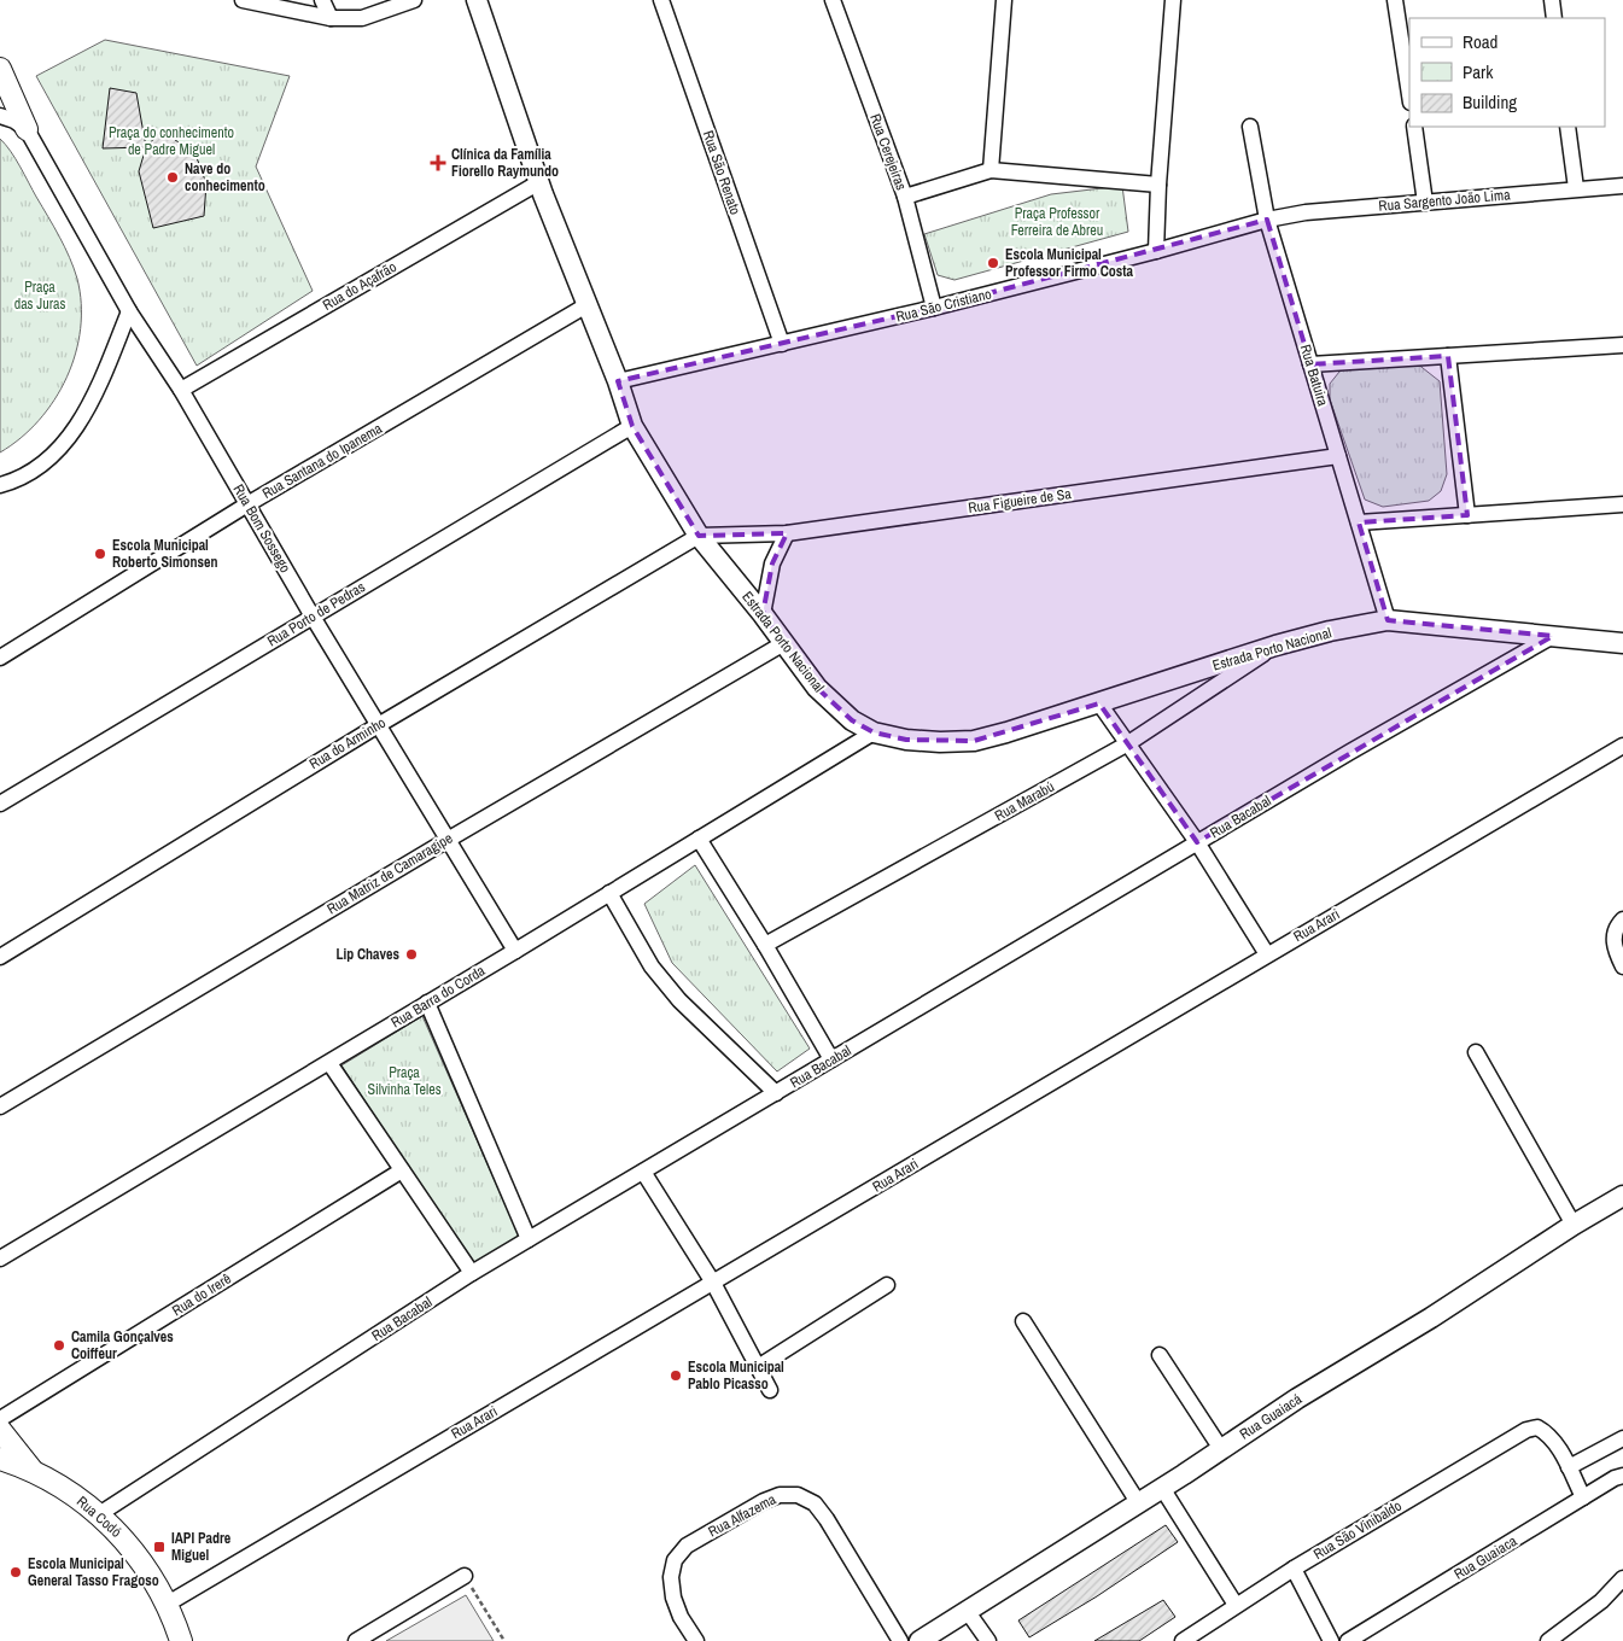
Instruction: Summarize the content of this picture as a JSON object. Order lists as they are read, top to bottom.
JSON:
{
  "streets": {
    "main road": ["Rua Codó"],
    "street": [
      "Rua Cerejeiras",
      "Rua São Renato",
      "Rua Sargento João Lima",
      "Rua do Açafrão",
      "Rua São Cristiano",
      "Rua Batuira",
      "Rua Santana do Ipanema",
      "Rua Figueire de Sa",
      "Rua Bom Sossego",
      "Rua Porto de Pedras",
      "Estrada Porto Nacional",
      "Rua do Arminho",
      "Rua Marabú",
      "Rua Bacabal",
      "Rua Matriz de Camaragipe",
      "Rua Arari",
      "Rua Barra do Corda",
      "Rua do Irerê",
      "Rua Guaiacá",
      "Rua Alfazema",
      "Rua São Vinibaldo",
      "Rua Guaiaca"
    ]
  },
  "crossings": [
    ["Rua Cerejeiras", "Rua São Cristiano"],
    ["Rua São Renato", "Rua São Cristiano"],
    ["Rua Sargento João Lima", "Rua São Cristiano"],
    ["Rua Sargento João Lima", "Rua Batuira"],
    ["Rua do Açafrão", "Rua Bom Sossego"],
    ["Rua do Açafrão", "Estrada Porto Nacional"],
    ["Rua São Cristiano", "Rua Batuira"],
    ["Rua São Cristiano", "Estrada Porto Nacional"],
    ["Rua Batuira", "Rua Figueire de Sa"],
    ["Rua Batuira", "Estrada Porto Nacional"],
    ["Rua Santana do Ipanema", "Rua Bom Sossego"],
    ["Rua Santana do Ipanema", "Estrada Porto Nacional"],
    ["Rua Figueire de Sa", "Estrada Porto Nacional"],
    ["Rua Figueire de Sa", "Rua do Arminho"],
    ["Rua Bom Sossego", "Rua Porto de Pedras"],
    ["Rua Bom Sossego", "Rua do Arminho"],
    ["Rua Bom Sossego", "Rua Matriz de Camaragipe"],
    ["Rua Bom Sossego", "Rua Barra do Corda"],
    ["Rua Porto de Pedras", "Estrada Porto Nacional"],
    ["Estrada Porto Nacional", "Rua do Arminho"],
    ["Estrada Porto Nacional", "Rua Marabú"],
    ["Estrada Porto Nacional", "Rua Bacabal"],
    ["Estrada Porto Nacional", "Rua Matriz de Camaragipe"],
    ["Estrada Porto Nacional", "Rua Barra do Corda"],
    ["Rua Bacabal", "Rua Codó"],
    ["Rua Arari", "Rua Codó"]
  ],
  "parks": [
    "Praça do conhecimento de Padre Miguel",
    "Praça Professor Ferreira de Abreu",
    "Praça das Juras",
    "Praça Silvinha Teles"
  ],
  "places": {
    "health": ["Clínica da Família Fiorello Raymundo"],
    "other": [
      "Nave do conhecimento",
      "Escola Municipal Professor Firmo Costa",
      "Escola Municipal Roberto Simonsen",
      "Lip Chaves",
      "Camila Gonçalves Coiffeur",
      "Escola Municipal Pablo Picasso",
      "Escola Municipal General Tasso Fragoso"
    ],
    "transit": ["IAPI Padre Miguel"]
  },
  "legend": ["Road", "Park", "Building"]
}
